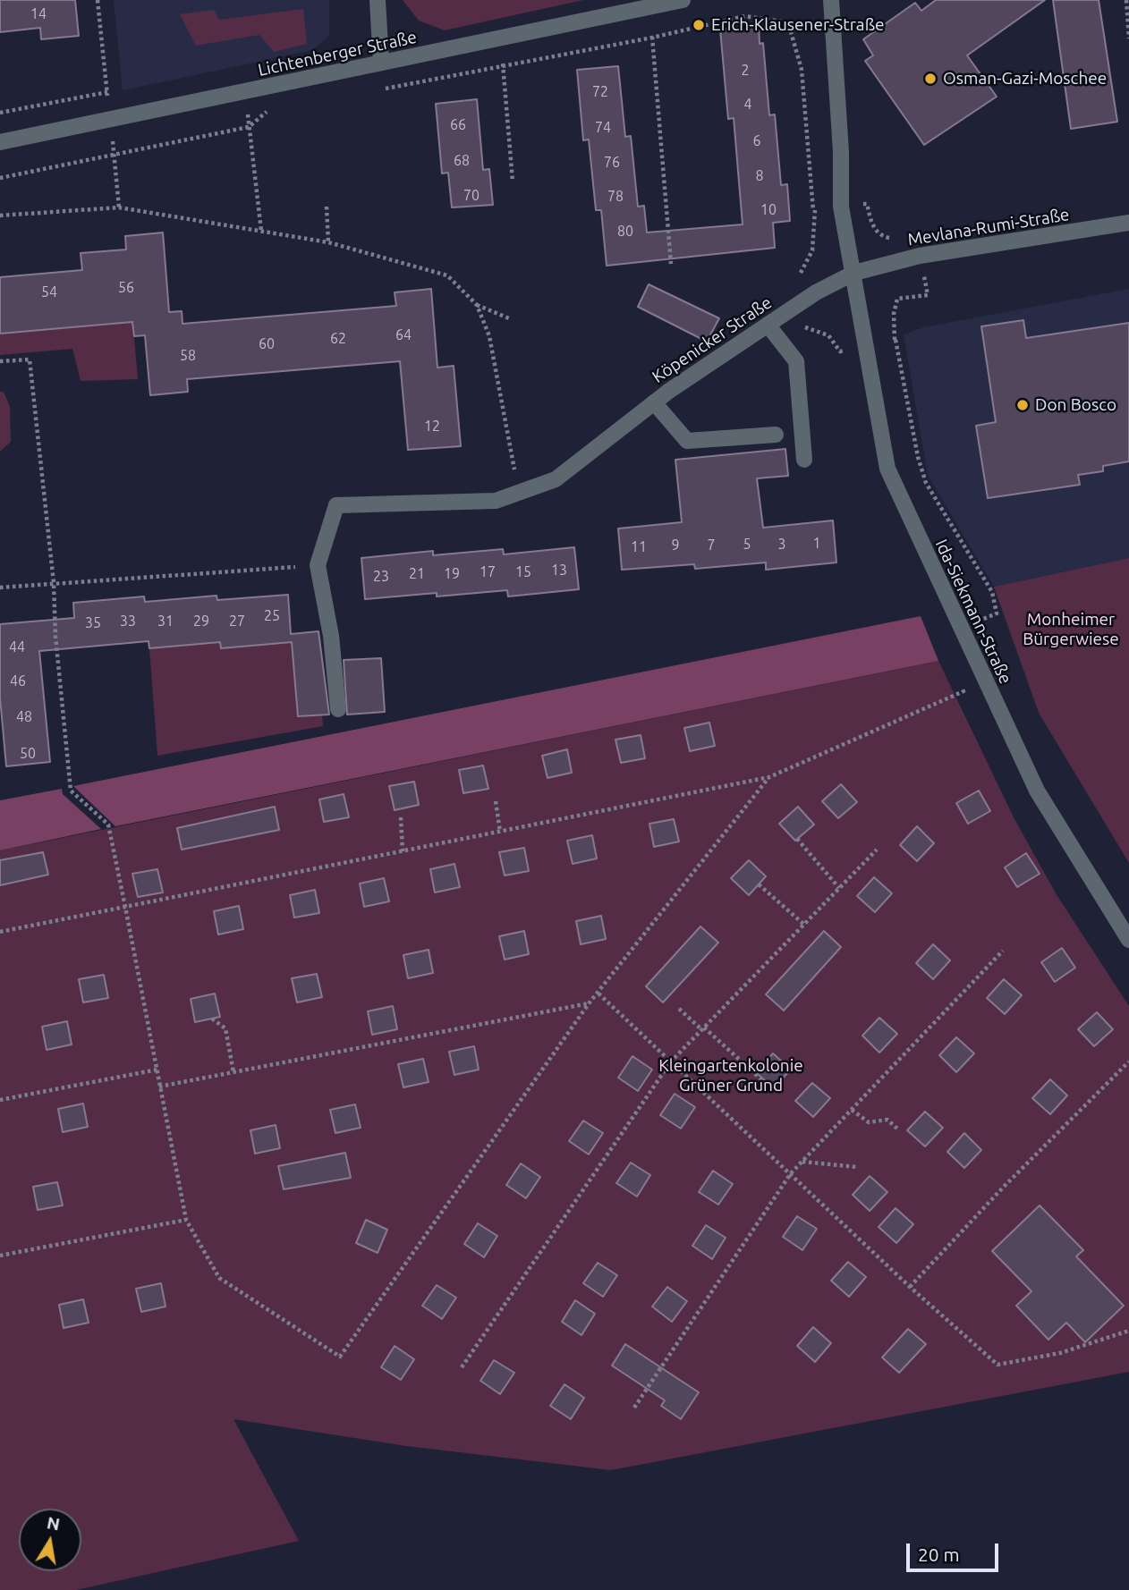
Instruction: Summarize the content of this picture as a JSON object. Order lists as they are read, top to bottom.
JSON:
{
  "streets": {
    "street": [
      "Lichtenberger Straße",
      "Mevlana-Rumi-Straße",
      "Köpenicker Straße",
      "Ida-Siekmann-Straße"
    ]
  },
  "crossings": [
    ["Mevlana-Rumi-Straße", "Köpenicker Straße"],
    ["Mevlana-Rumi-Straße", "Ida-Siekmann-Straße"],
    ["Köpenicker Straße", "Ida-Siekmann-Straße"]
  ],
  "parks": ["Monheimer Bürgerwiese", "Kleingartenkolonie Grüner Grund"],
  "places": ["Erich-Klausener-Straße", "Osman-Gazi-Moschee", "Don Bosco"],
  "house_numbers": [
    "14",
    "2",
    "72",
    "4",
    "66",
    "74",
    "6",
    "68",
    "76",
    "8",
    "70",
    "78",
    "10",
    "80",
    "56",
    "54",
    "64",
    "62",
    "60",
    "58",
    "12",
    "1",
    "5",
    "3",
    "9",
    "7",
    "11",
    "13",
    "17",
    "15",
    "21",
    "19",
    "23",
    "25",
    "33",
    "31",
    "29",
    "27",
    "35",
    "44",
    "46",
    "48",
    "50"
  ],
  "scale_bar": "20 m",
  "north": "top"
}
